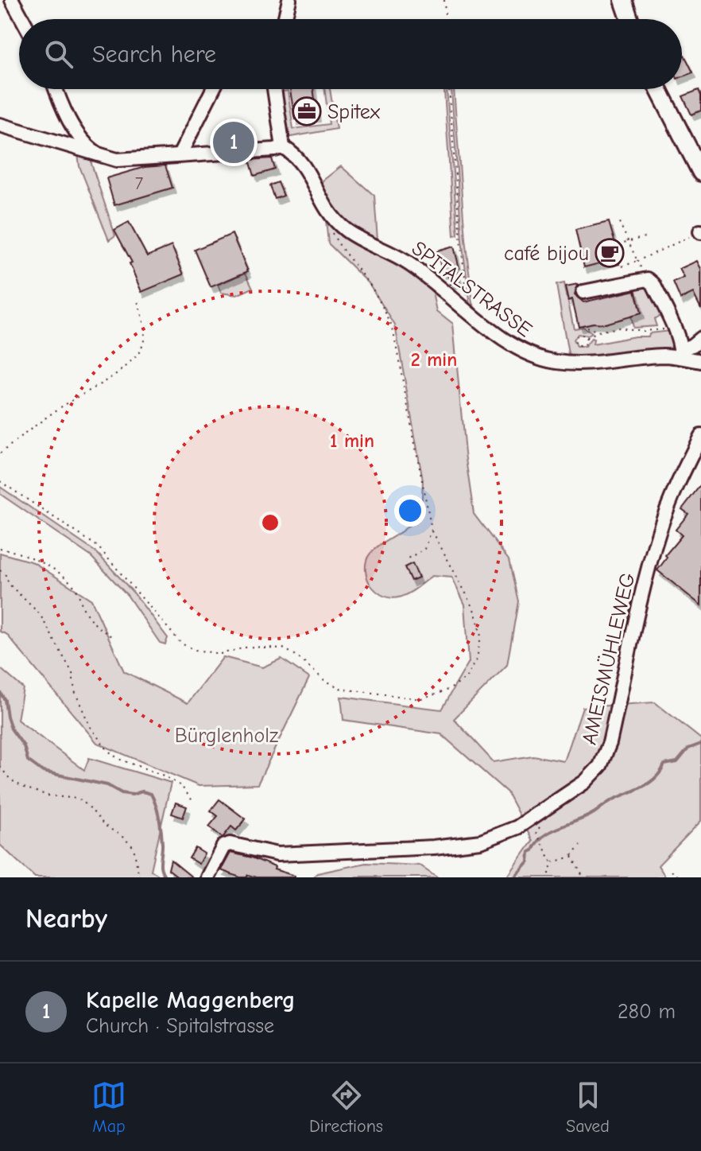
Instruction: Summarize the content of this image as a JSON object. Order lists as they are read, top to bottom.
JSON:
{
  "streets": {
    "street": ["SPITALSTRASSE", "AMEISMÜHLEWEG"]
  },
  "parks": ["Bürglenholz"],
  "places": {
    "office": ["Spitex"],
    "cafe": ["café bijou"]
  },
  "house_numbers": ["7"],
  "page": {
    "search": "Search here",
    "pins": "1",
    "heading": "Nearby",
    "list": [
      {
        "mark": "1",
        "name": "Kapelle Maggenberg",
        "note": "Church · Spitalstrasse",
        "value": "280 m"
      }
    ],
    "nav": ["Map", "Directions", "Saved"]
  },
  "rings": ["2 min", "1 min"]
}
